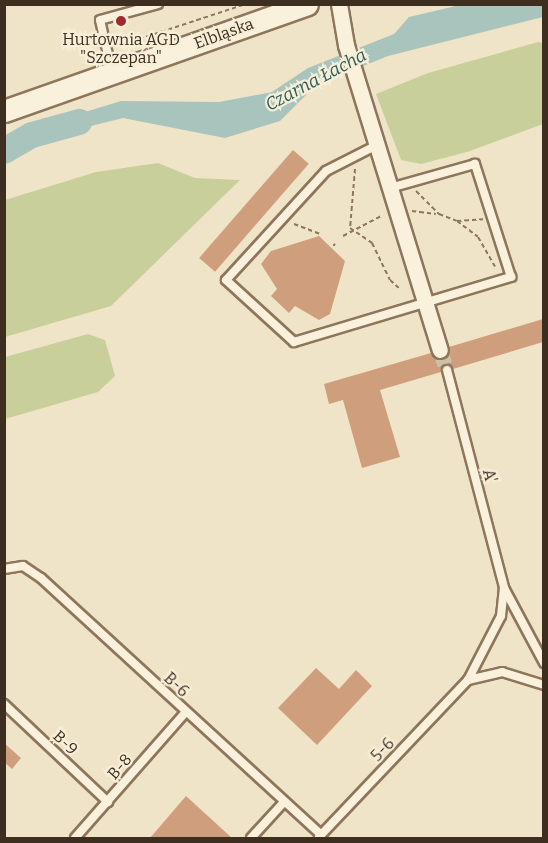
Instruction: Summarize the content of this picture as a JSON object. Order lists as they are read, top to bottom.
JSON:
{
  "streets": {
    "main road": ["Elbląska"],
    "lane": [
      "A'",
      "B-6",
      "B-9",
      "5-6",
      "B-8"
    ]
  },
  "crossings": [
    ["A'", "5-6"],
    ["B-6", "5-6"],
    ["B-6", "B-8"],
    ["B-9", "B-8"]
  ],
  "water": ["Czarna Łacha"],
  "places": ["Hurtownia AGD \"Szczepan\""]
}
